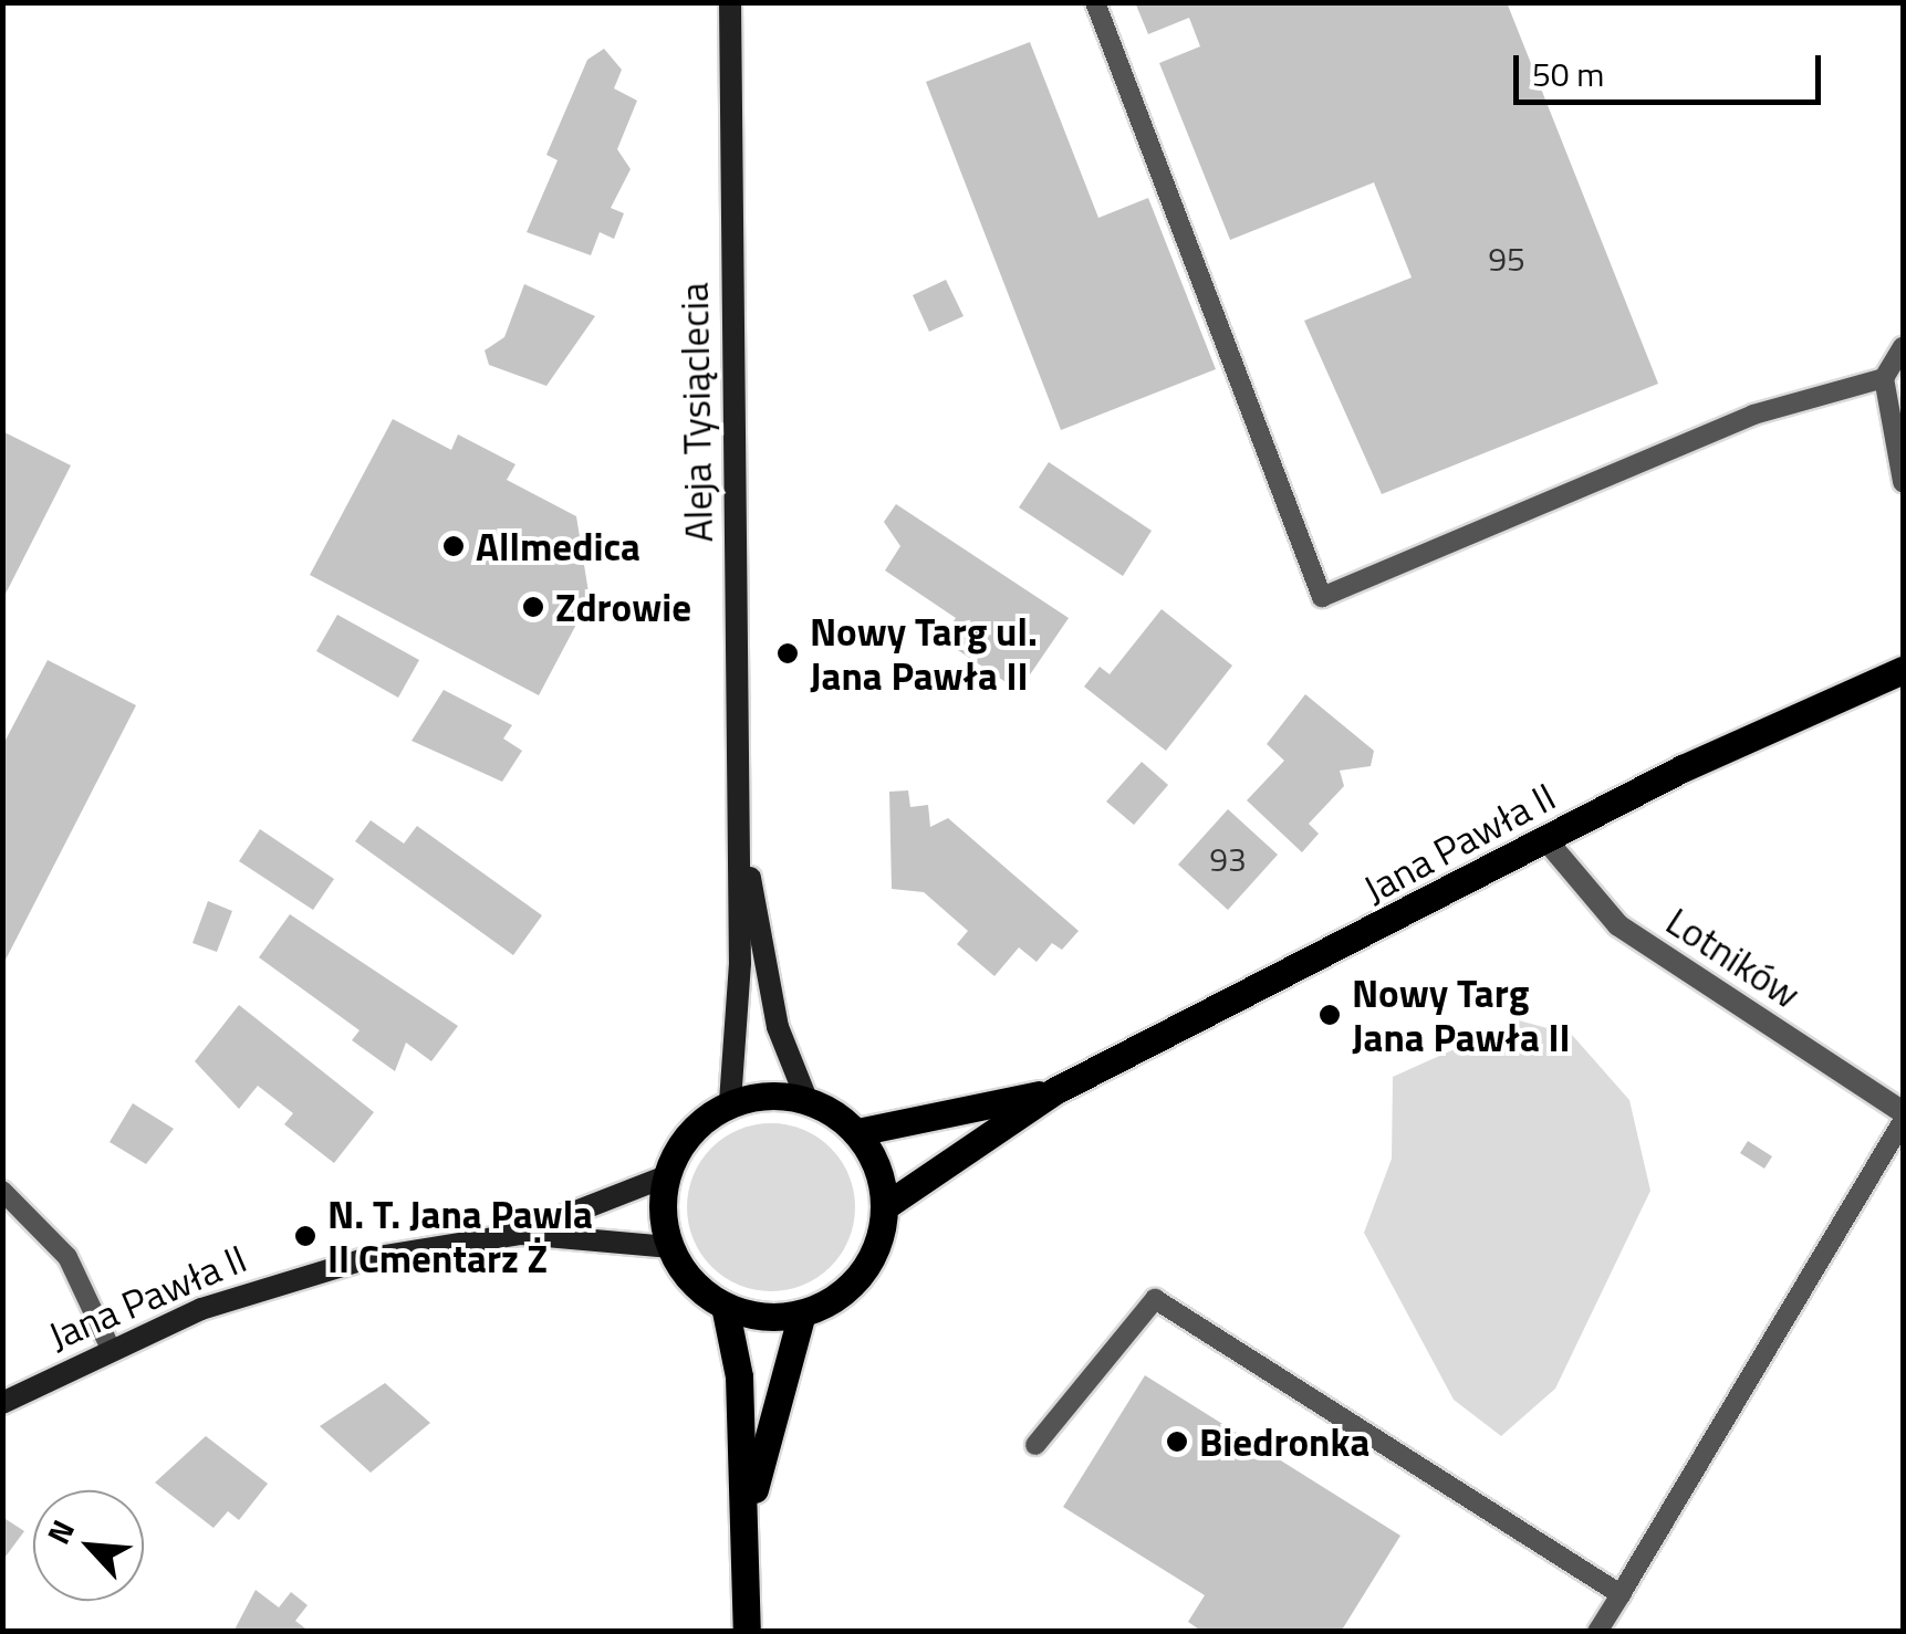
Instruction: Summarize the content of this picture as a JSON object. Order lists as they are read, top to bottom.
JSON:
{
  "streets": {
    "main road": ["Jana Pawła II"],
    "street": ["Aleja Tysiąclecia", "Lotników"]
  },
  "crossings": [
    ["Aleja Tysiąclecia", "Jana Pawła II"],
    ["Jana Pawła II", "Lotników"]
  ],
  "places": [
    "Allmedica",
    "Zdrowie",
    "Nowy Targ ul. Jana Pawła II",
    "Nowy Targ Jana Pawła II",
    "N. T. Jana Pawla II Cmentarz Ż",
    "Biedronka"
  ],
  "house_numbers": ["95", "93"],
  "scale_bar": "50 m",
  "north": "top left"
}
